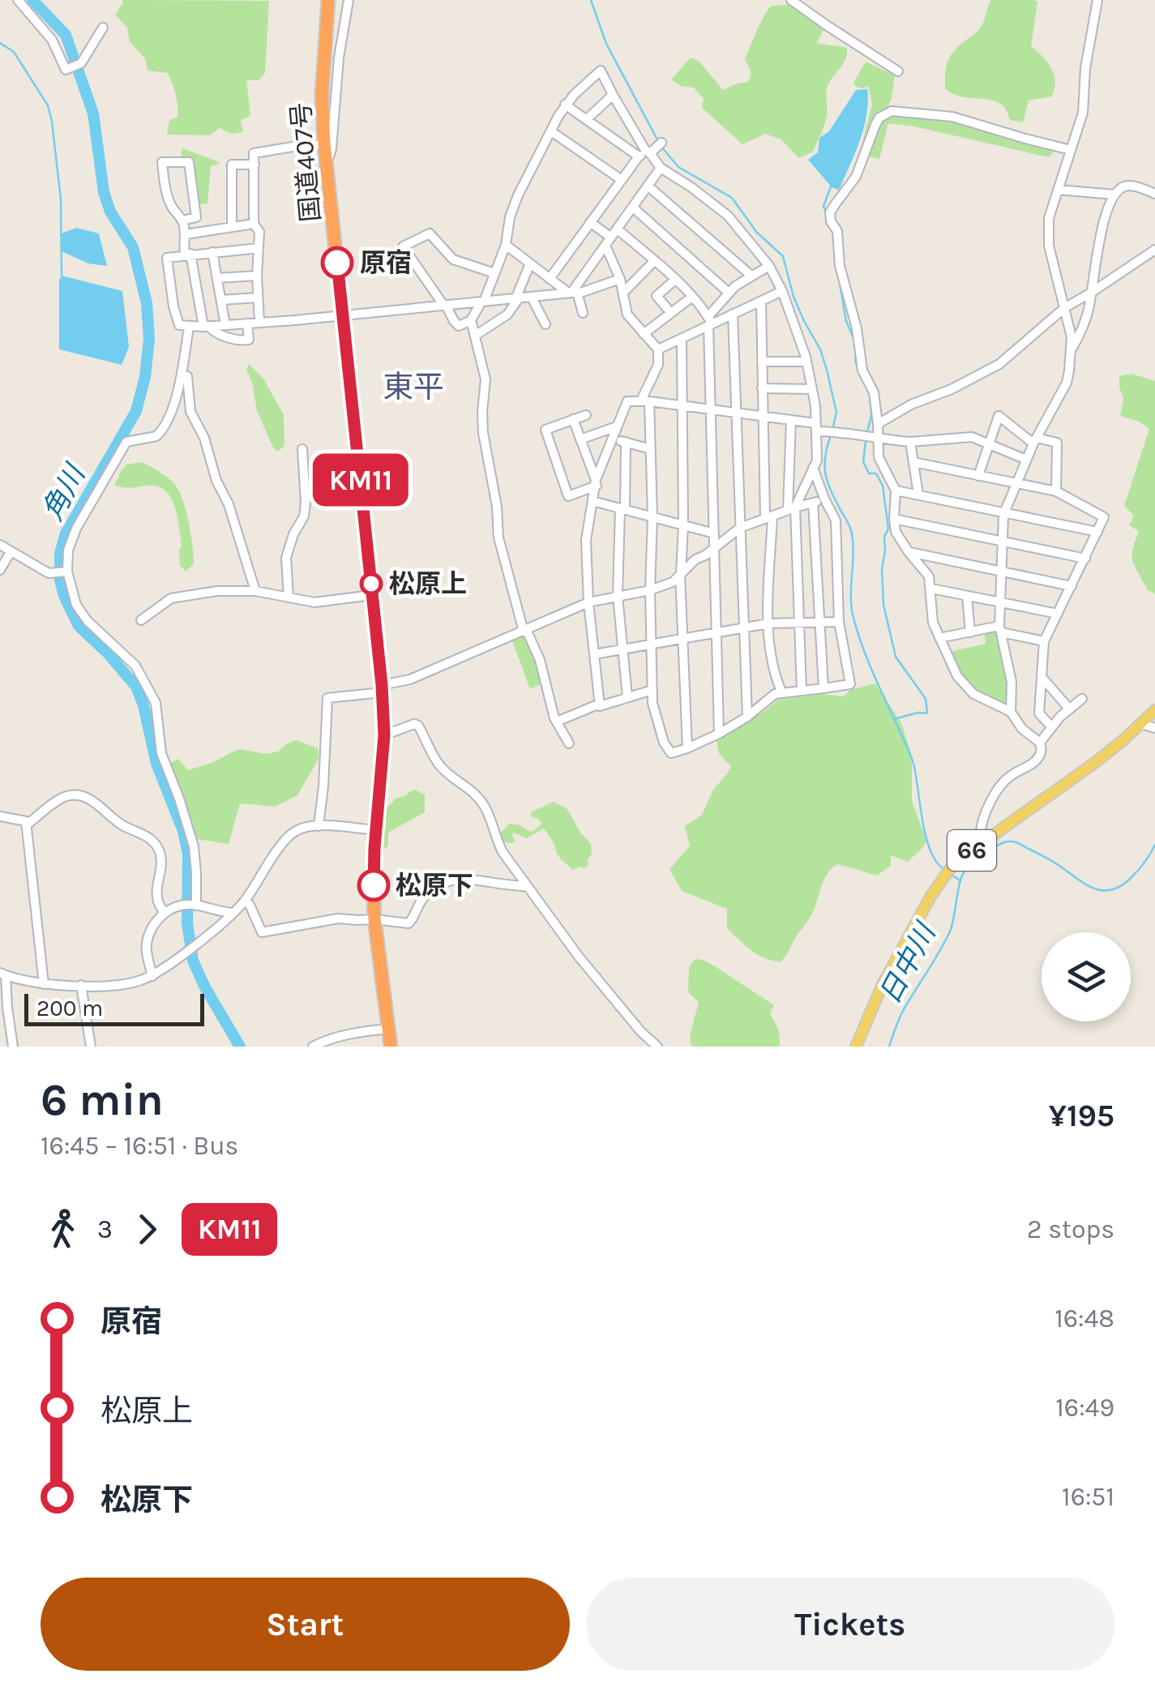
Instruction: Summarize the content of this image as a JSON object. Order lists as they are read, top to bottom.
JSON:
{
  "streets": {
    "highway": ["国道407号"],
    "main road": ["66"]
  },
  "districts": ["東平"],
  "water": ["角川", "日中川"],
  "places": ["原宿", "松原上", "松原下"],
  "lines": ["bus line KM11"],
  "scale_bar": "200 m",
  "page": {
    "on_map": "KM11",
    "scale": "200 m",
    "heading": ["6 min", "16:45 – 16:51 · Bus", "¥195"],
    "legs": ["3", "KM11", "2 stops"],
    "list": [
      {
        "name": "原宿",
        "value": "16:48"
      },
      {
        "name": "松原上",
        "value": "16:49"
      },
      {
        "name": "松原下",
        "value": "16:51"
      }
    ],
    "buttons": ["Start", "Tickets"]
  }
}
